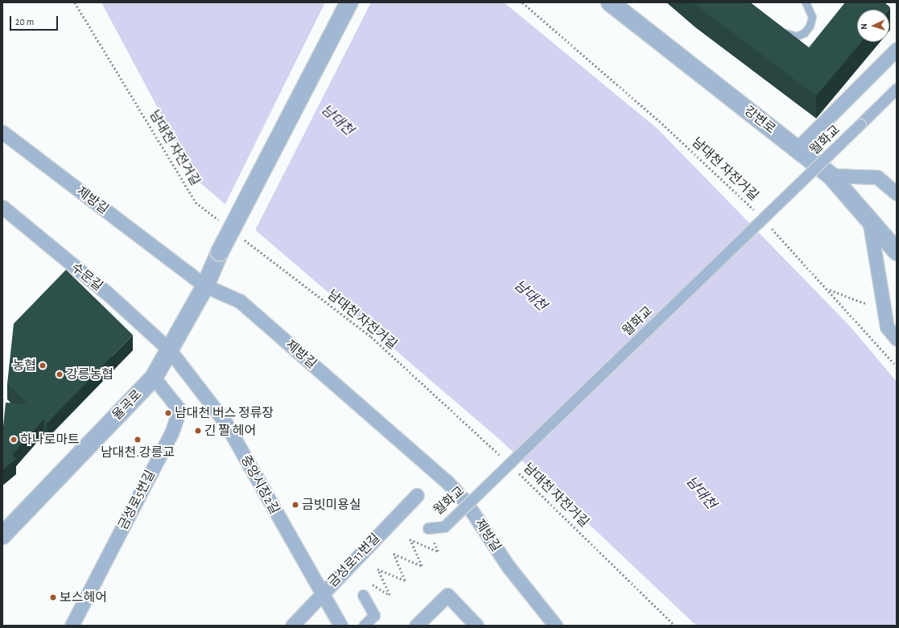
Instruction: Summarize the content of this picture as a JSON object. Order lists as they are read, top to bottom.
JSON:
{
  "streets": {
    "street": [
      "강변로",
      "월화교",
      "제방길",
      "수문길",
      "율곡로",
      "중앙시장2길",
      "금성로5번길",
      "금성로11번길"
    ],
    "path": ["남대천 자전거길"]
  },
  "crossings": [
    ["제방길", "율곡로"],
    ["수문길", "율곡로"],
    ["수문길", "중앙시장2길"],
    ["율곡로", "중앙시장2길"],
    ["율곡로", "금성로5번길"],
    ["중앙시장2길", "금성로11번길"]
  ],
  "water": ["남대천"],
  "places": [
    "농협",
    "강릉농협",
    "남대천 버스 정류장",
    "긴 짤 헤어",
    "하나로마트",
    "남대천.강릉교",
    "금빗미용실",
    "보스헤어"
  ],
  "scale_bar": "20 m",
  "north": "left"
}
